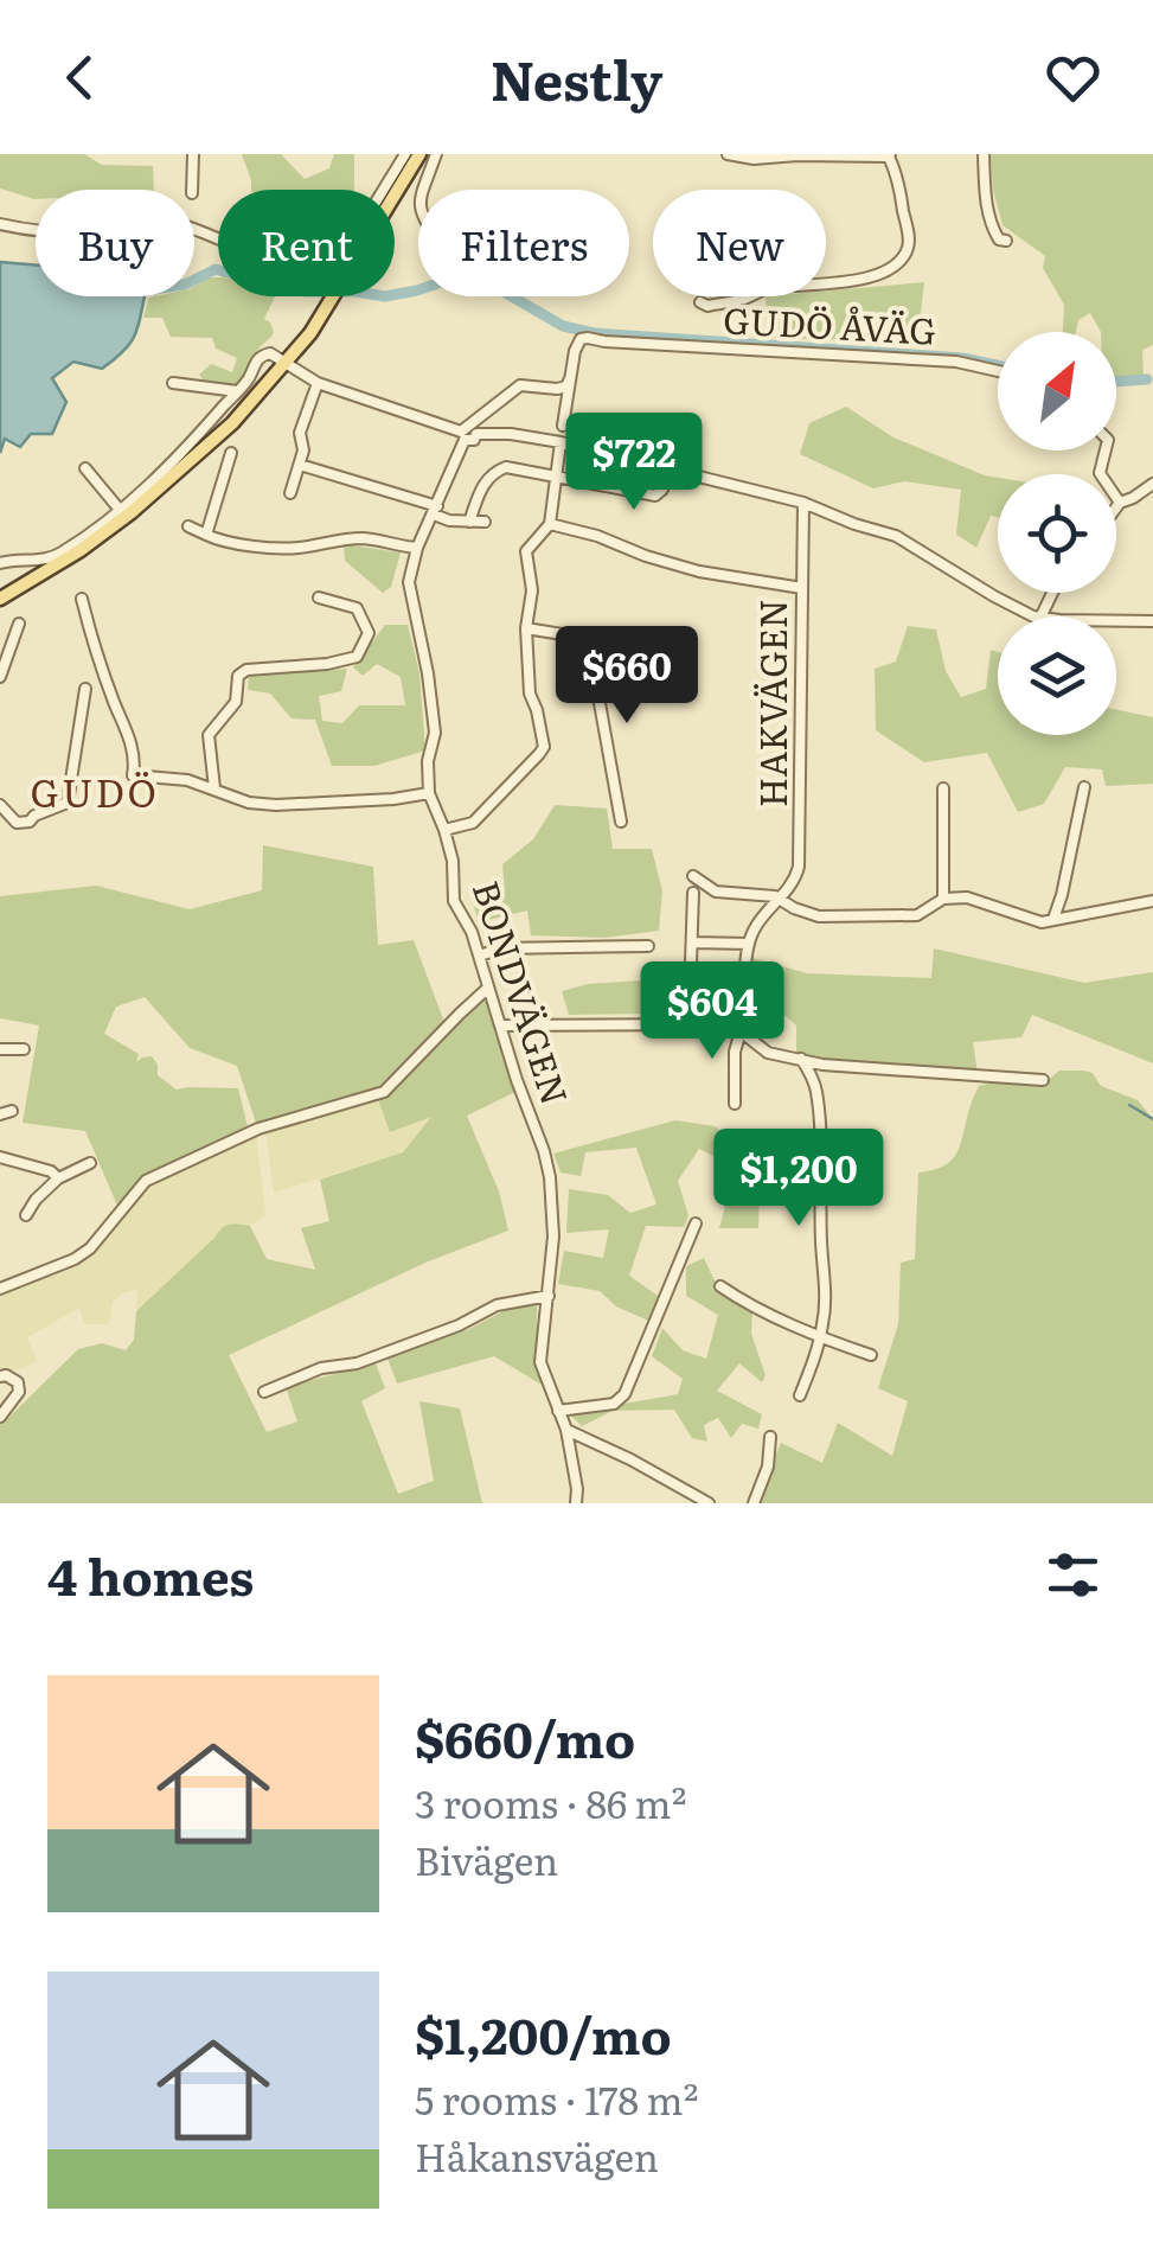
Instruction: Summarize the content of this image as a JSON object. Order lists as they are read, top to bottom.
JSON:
{
  "streets": {
    "street": ["GUDÖ ÅVÄG", "HAKVÄGEN", "BONDVÄGEN"]
  },
  "districts": ["GUDÖ"],
  "north": "top right",
  "page": {
    "header": "Nestly",
    "chip": [
      "Buy",
      "Rent",
      "Filters",
      "New"
    ],
    "price": [
      "$722",
      "$660",
      "$604",
      "$1,200"
    ],
    "heading": "4 homes",
    "list": [
      {
        "name": "$660/mo",
        "note": "3 rooms · 86 m² · Bivägen"
      },
      {
        "name": "$1,200/mo",
        "note": "5 rooms · 178 m² · Håkansvägen"
      }
    ]
  }
}
